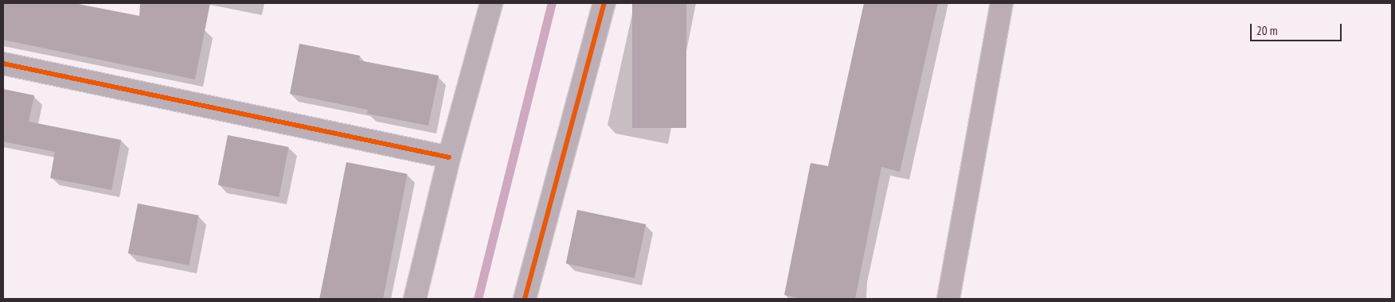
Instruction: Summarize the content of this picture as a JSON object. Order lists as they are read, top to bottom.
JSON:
{
  "scale_bar": "20 m"
}
